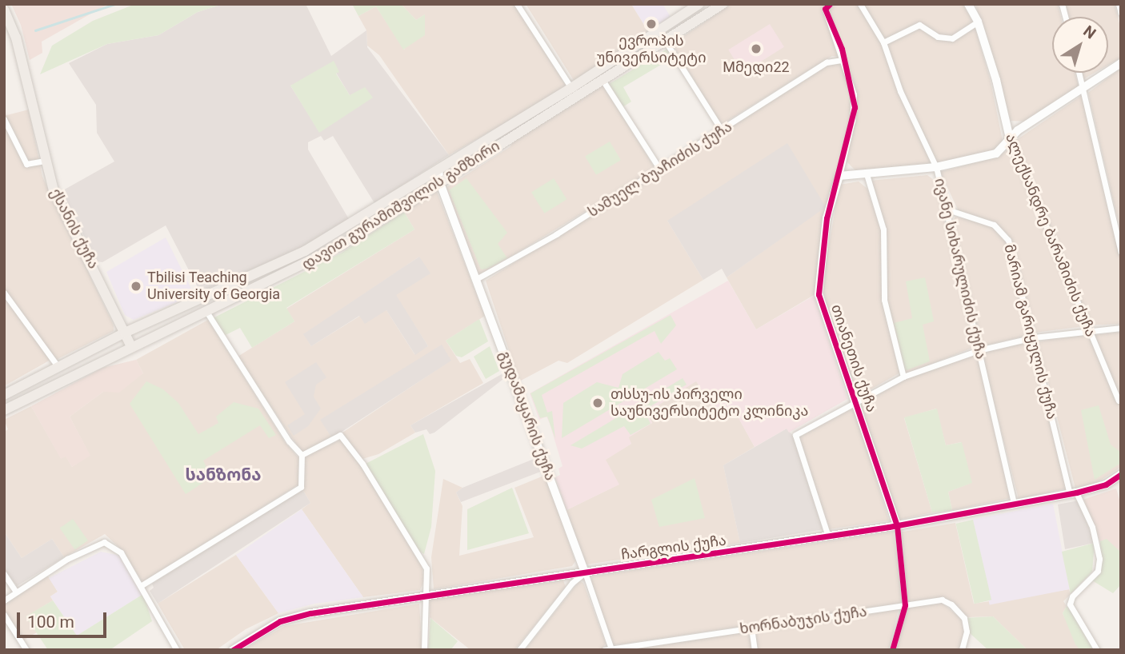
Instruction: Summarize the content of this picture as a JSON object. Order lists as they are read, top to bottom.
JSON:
{
  "streets": {
    "main road": ["დავით გურამიშვილის გამზირი", "ქსანის ქუჩა"],
    "street": [
      "სამუელ ბუაჩიძის ქუჩა",
      "ალექსანდრე ბარამიძის ქუჩა",
      "ივანე სიხარულიძის ქუჩა",
      "მარიამ გარიყულის ქუჩა",
      "თიანეთის ქუჩა",
      "გუდამაყარის ქუჩა",
      "ჩარგლის ქუჩა",
      "ხორნაბუჯის ქუჩა"
    ]
  },
  "crossings": [
    ["სამუელ ბუაჩიძის ქუჩა", "თიანეთის ქუჩა"],
    ["სამუელ ბუაჩიძის ქუჩა", "გუდამაყარის ქუჩა"],
    ["დავით გურამიშვილის გამზირი", "ქსანის ქუჩა"],
    ["დავით გურამიშვილის გამზირი", "გუდამაყარის ქუჩა"],
    ["ივანე სიხარულიძის ქუჩა", "მარიამ გარიყულის ქუჩა"],
    ["ივანე სიხარულიძის ქუჩა", "ჩარგლის ქუჩა"],
    ["მარიამ გარიყულის ქუჩა", "ჩარგლის ქუჩა"],
    ["თიანეთის ქუჩა", "ჩარგლის ქუჩა"],
    ["თიანეთის ქუჩა", "ხორნაბუჯის ქუჩა"],
    ["გუდამაყარის ქუჩა", "ჩარგლის ქუჩა"],
    ["გუდამაყარის ქუჩა", "ხორნაბუჯის ქუჩა"]
  ],
  "districts": ["სანზონა"],
  "places": [
    "ევროპის უნივერსიტეტი",
    "Mმედი22",
    "Tbilisi Teaching University of Georgia",
    "თსსუ-ის პირველი საუნივერსიტეტო კლინიკა"
  ],
  "scale_bar": "100 m",
  "north": "top right"
}
